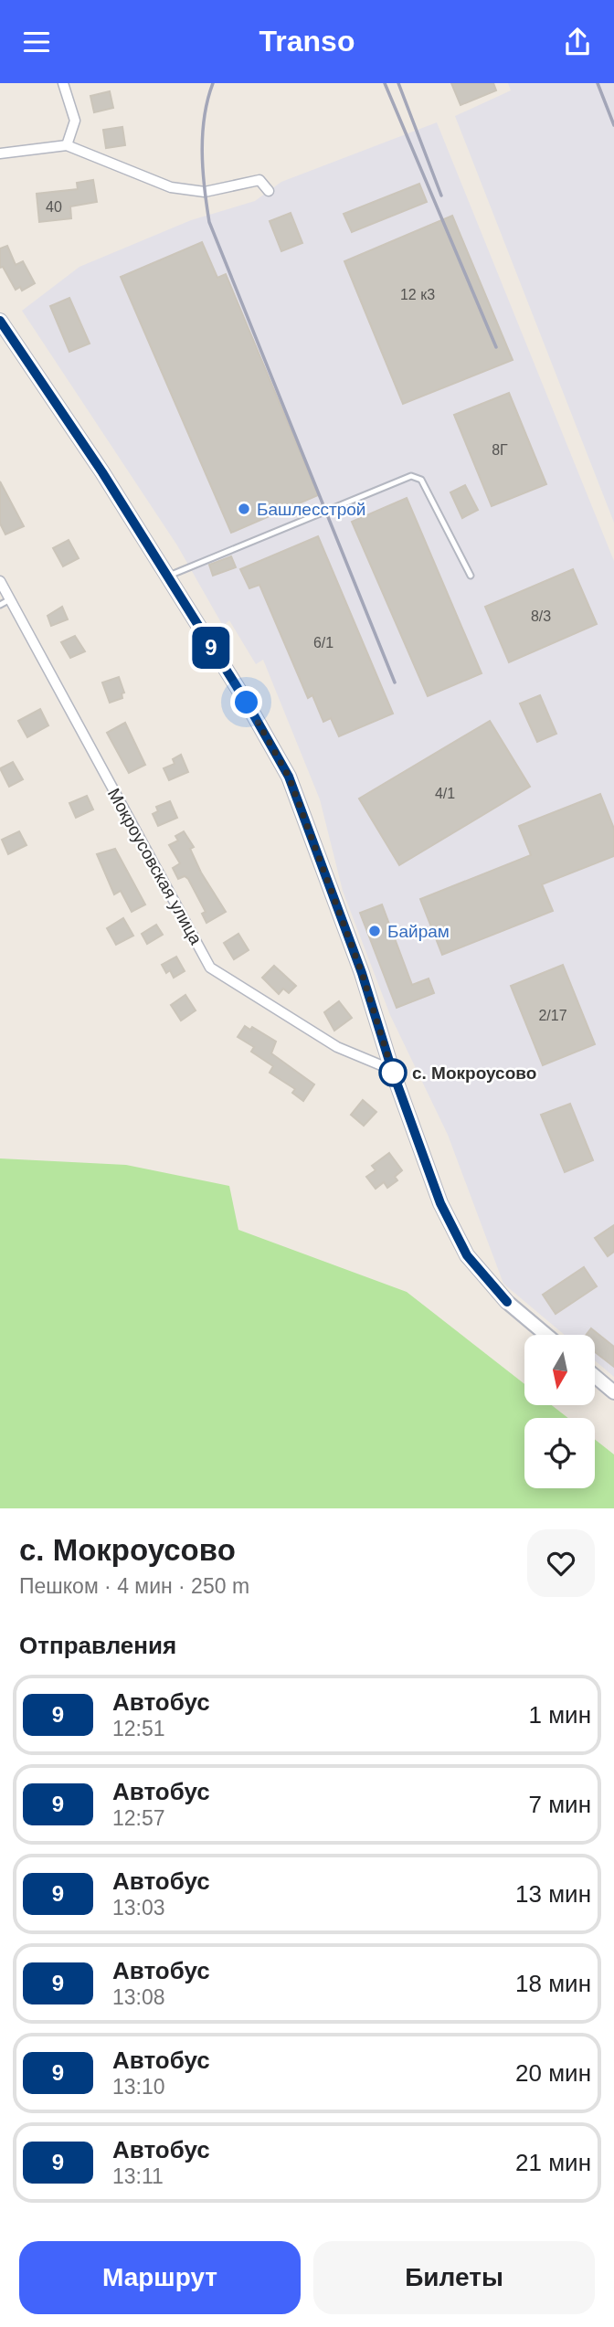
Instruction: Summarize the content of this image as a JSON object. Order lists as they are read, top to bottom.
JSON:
{
  "streets": {
    "street": ["Мокроусовская улица"]
  },
  "places": ["Башлесстрой", "Байрам", "с. Мокроусово"],
  "lines": ["bus line 9"],
  "house_numbers": [
    "40",
    "12 к3",
    "8Г",
    "8/3",
    "6/1",
    "4/1",
    "2/17"
  ],
  "north": "bottom",
  "page": {
    "header": "Transo",
    "on_map": "9",
    "heading": [
      ["с. Мокроусово", "Пешком · 4 мин · 250 m"],
      "Отправления"
    ],
    "list": [
      {
        "mark": "9",
        "name": "Автобус",
        "note": "12:51",
        "value": "1 мин"
      },
      {
        "mark": "9",
        "name": "Автобус",
        "note": "12:57",
        "value": "7 мин"
      },
      {
        "mark": "9",
        "name": "Автобус",
        "note": "13:03",
        "value": "13 мин"
      },
      {
        "mark": "9",
        "name": "Автобус",
        "note": "13:08",
        "value": "18 мин"
      },
      {
        "mark": "9",
        "name": "Автобус",
        "note": "13:10",
        "value": "20 мин"
      },
      {
        "mark": "9",
        "name": "Автобус",
        "note": "13:11",
        "value": "21 мин"
      }
    ],
    "buttons": ["Маршрут", "Билеты"]
  }
}
